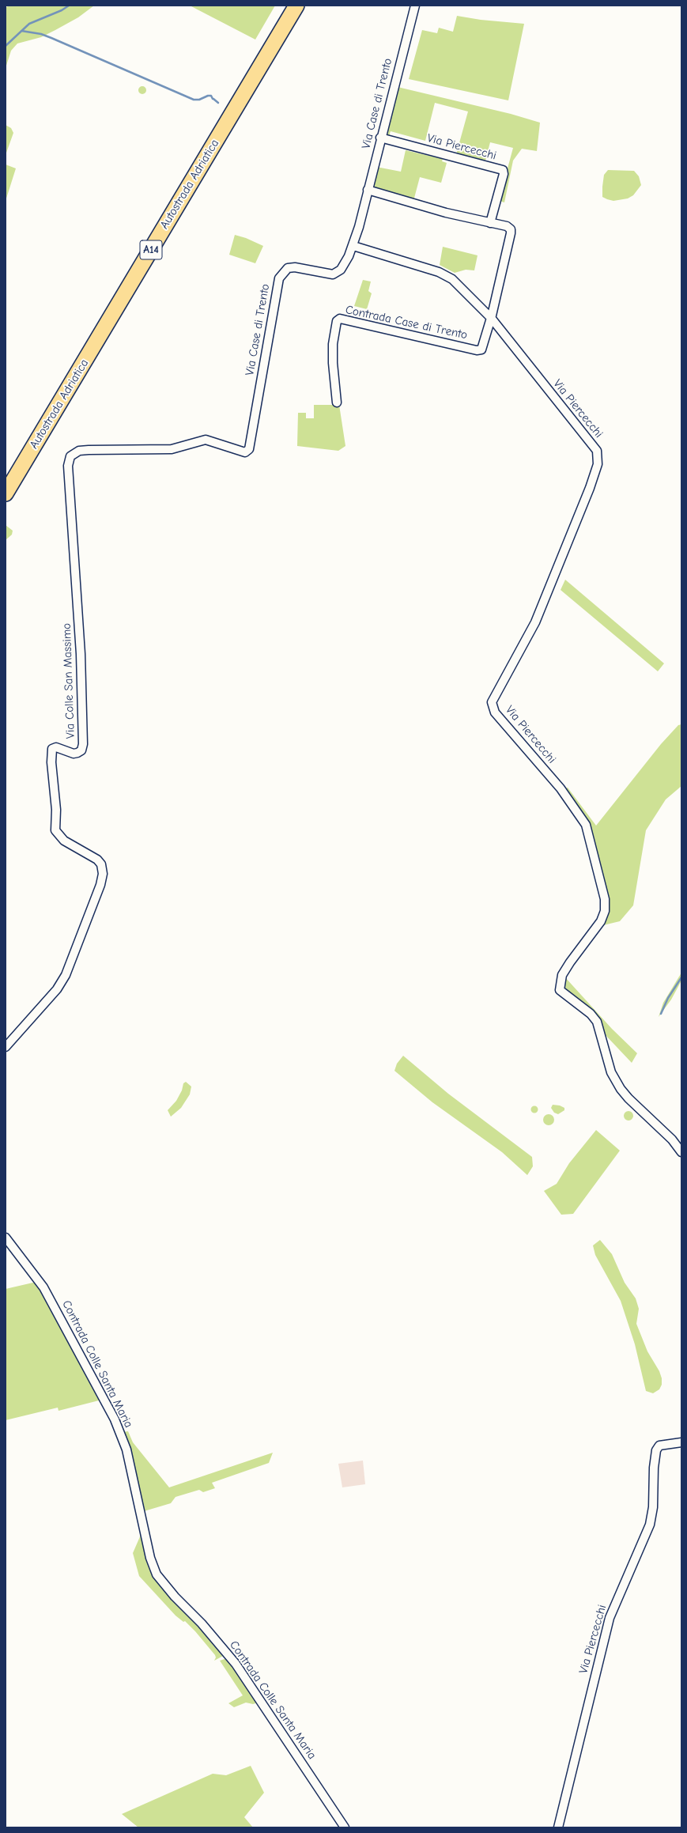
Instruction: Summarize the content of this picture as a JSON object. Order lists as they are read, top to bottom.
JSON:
{
  "streets": {
    "highway": ["Autostrada Adriatica", "A14"],
    "street": [
      "Via Case di Trento",
      "Via Piercecchi",
      "Contrada Case di Trento",
      "Via Colle San Massimo",
      "Contrada Colle Santa Maria"
    ]
  },
  "crossings": [
    ["Via Case di Trento", "Via Piercecchi"],
    ["Via Case di Trento", "Via Colle San Massimo"],
    ["Via Piercecchi", "Contrada Case di Trento"]
  ]
}
